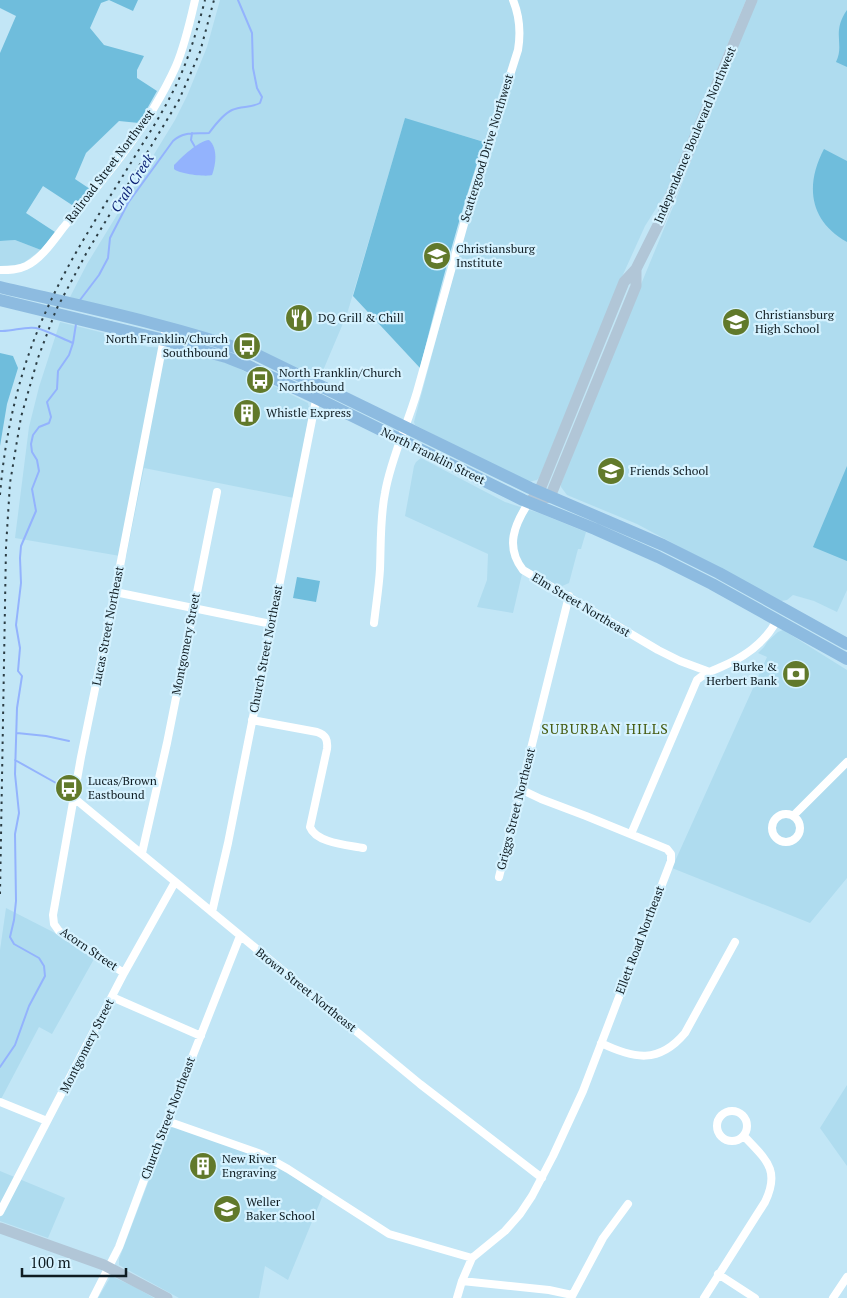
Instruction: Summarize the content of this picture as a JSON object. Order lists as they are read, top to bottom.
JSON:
{
  "streets": {
    "main road": ["North Franklin Street"],
    "street": [
      "Independence Boulevard Northwest",
      "Scattergood Drive Northwest",
      "Railroad Street Northwest",
      "Elm Street Northeast",
      "Lucas Street Northeast",
      "Montgomery Street",
      "Church Street Northeast",
      "Griggs Street Northeast",
      "Ellett Road Northeast",
      "Acorn Street",
      "Brown Street Northeast"
    ]
  },
  "crossings": [
    ["Independence Boulevard Northwest", "North Franklin Street"],
    ["Scattergood Drive Northwest", "North Franklin Street"],
    ["North Franklin Street", "Elm Street Northeast"],
    ["North Franklin Street", "Lucas Street Northeast"],
    ["North Franklin Street", "Church Street Northeast"],
    ["Elm Street Northeast", "Griggs Street Northeast"],
    ["Lucas Street Northeast", "Acorn Street"],
    ["Lucas Street Northeast", "Brown Street Northeast"],
    ["Montgomery Street", "Acorn Street"],
    ["Montgomery Street", "Brown Street Northeast"],
    ["Church Street Northeast", "Brown Street Northeast"],
    ["Griggs Street Northeast", "Ellett Road Northeast"],
    ["Ellett Road Northeast", "Brown Street Northeast"]
  ],
  "districts": ["SUBURBAN HILLS"],
  "water": ["Crab Creek"],
  "places": {
    "school or university": [
      "Christiansburg Institute",
      "Christiansburg High School",
      "Friends School",
      "Weller Baker School"
    ],
    "restaurant": ["DQ Grill & Chill"],
    "bus stop": ["North Franklin/Church Southbound", "North Franklin/Church Northbound", "Lucas/Brown Eastbound"],
    "building": ["Whistle Express", "New River Engraving"],
    "bank": ["Burke & Herbert Bank"]
  },
  "scale_bar": "100 m"
}
